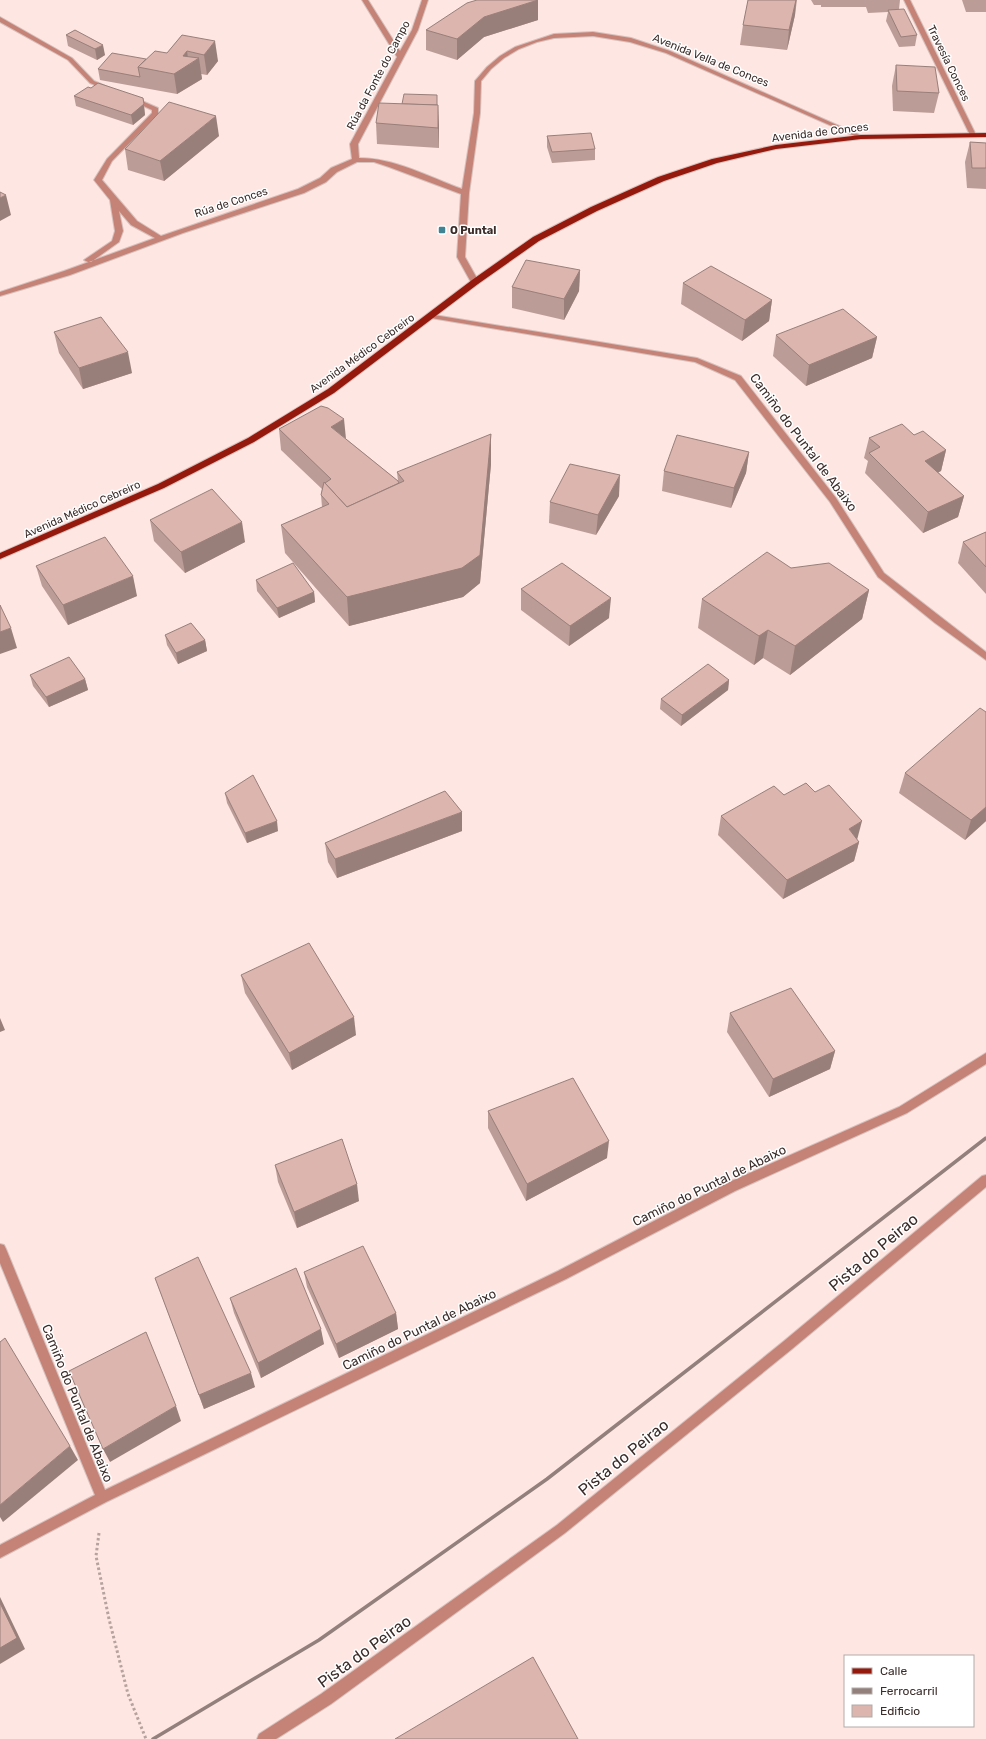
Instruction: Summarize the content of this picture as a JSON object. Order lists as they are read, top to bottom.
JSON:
{
  "streets": {
    "main road": ["Avenida de Conces", "Avenida Médico Cebreiro"],
    "street": [
      "Avenida Vella de Conces",
      "Travesía Conces",
      "Rúa da Fonte do Campo",
      "Rúa de Conces",
      "Camiño do Puntal de Abaixo",
      "Pista do Peirao"
    ]
  },
  "crossings": [
    ["Avenida Vella de Conces", "Avenida de Conces"],
    ["Avenida Vella de Conces", "Rúa de Conces"],
    ["Avenida Vella de Conces", "Avenida Médico Cebreiro"],
    ["Travesía Conces", "Avenida de Conces"],
    ["Rúa da Fonte do Campo", "Rúa de Conces"],
    ["Avenida de Conces", "Avenida Médico Cebreiro"],
    ["Avenida Médico Cebreiro", "Camiño do Puntal de Abaixo"]
  ],
  "places": {
    "transit": ["O Puntal"]
  },
  "legend": ["Calle", "Ferrocarril", "Edificio"]
}
